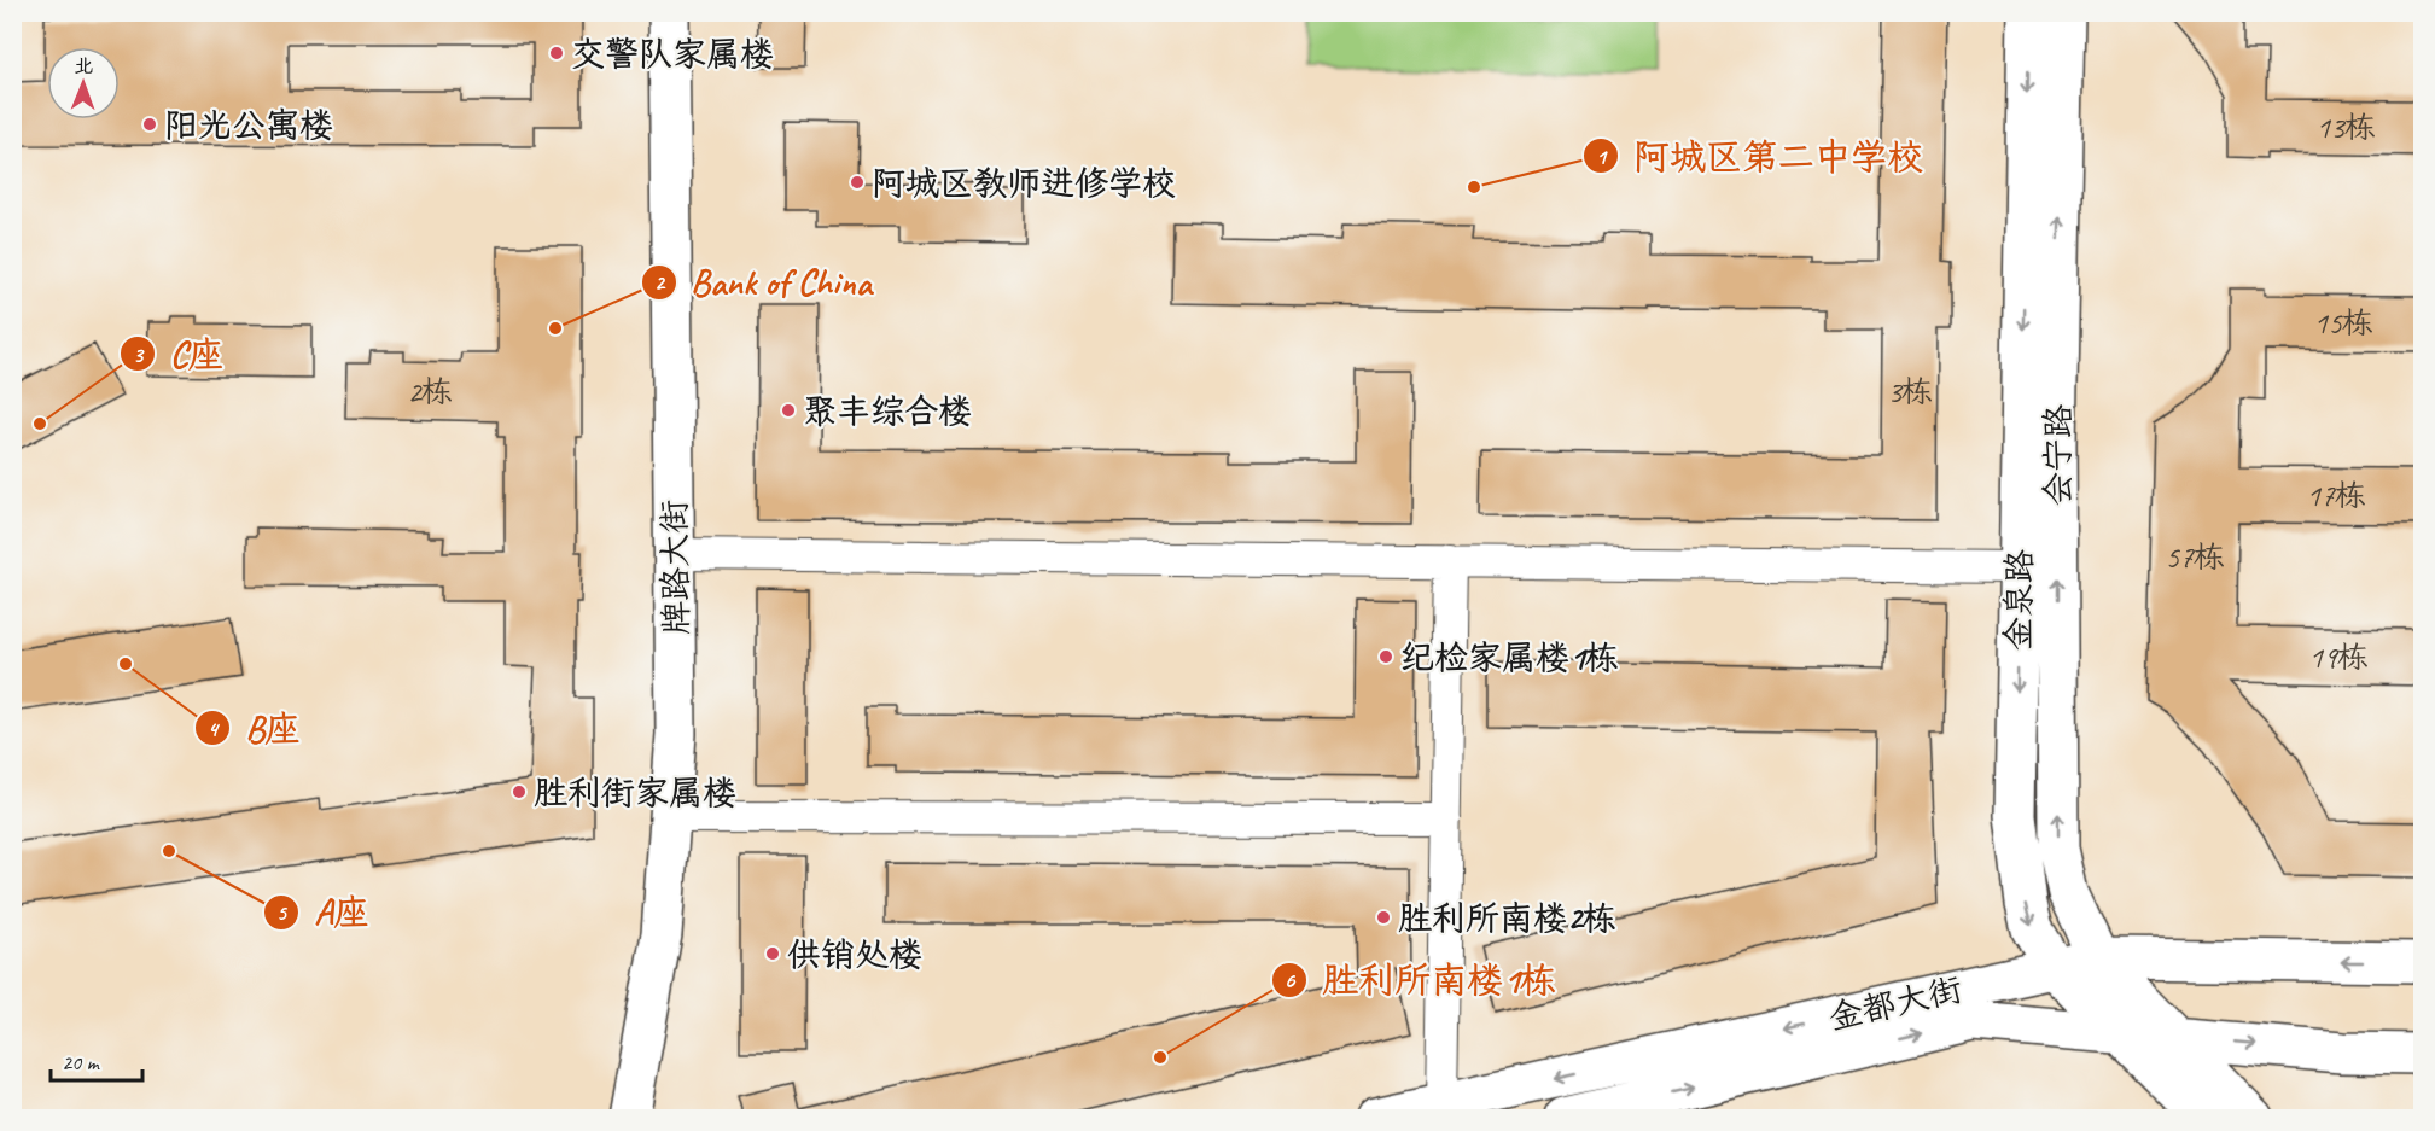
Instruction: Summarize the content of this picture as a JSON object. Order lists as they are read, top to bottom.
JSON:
{
  "streets": {
    "main road": [
      "会宁路",
      "牌路大街",
      "金泉路",
      "金都大街"
    ]
  },
  "crossings": [
    ["会宁路", "金都大街"],
    ["金泉路", "金都大街"]
  ],
  "one_way": ["会宁路", "金泉路"],
  "places": [
    "交警队家属楼",
    "阳光公寓楼",
    "阿城区教师进修学校",
    "阿城区第二中学校",
    "Bank of China",
    "聚丰综合楼",
    "C座",
    "纪检家属楼1栋",
    "B座",
    "胜利街家属楼",
    "A座",
    "胜利所南楼2栋",
    "供销处楼",
    "胜利所南楼1栋"
  ],
  "house_numbers": [
    "13栋",
    "15栋",
    "2栋",
    "3栋",
    "17栋",
    "57栋",
    "19栋"
  ],
  "scale_bar": "20 m",
  "north": "top"
}
